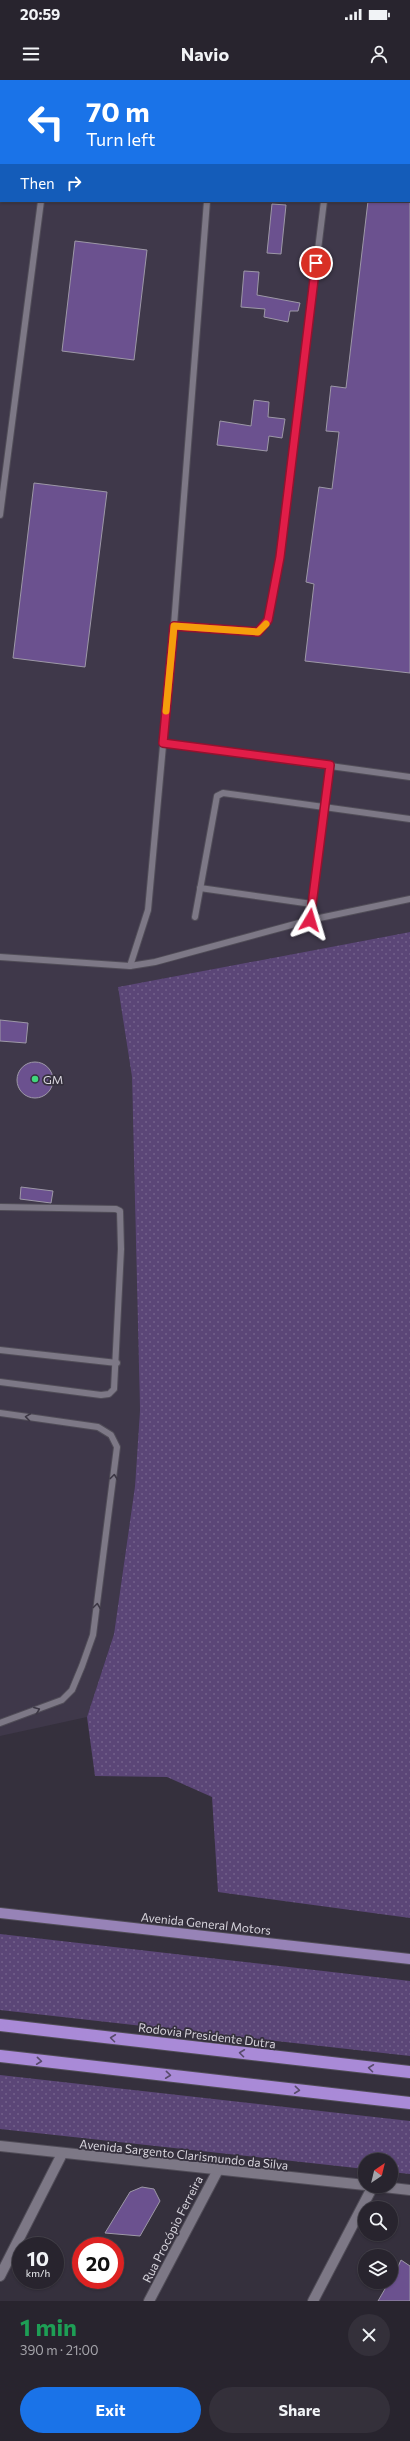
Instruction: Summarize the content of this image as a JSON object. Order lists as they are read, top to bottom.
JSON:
{
  "streets": {
    "highway": ["Rodovia Presidente Dutra"],
    "main road": ["Avenida General Motors"],
    "street": ["Avenida Sargento Clarismundo da Silva", "Rua Procópio Ferreira"]
  },
  "crossings": [
    ["Avenida Sargento Clarismundo da Silva", "Rua Procópio Ferreira"]
  ],
  "places": ["GM"],
  "north": "top right",
  "page": {
    "status": "20:59",
    "header": "Navio",
    "turn": ["70 m", "Turn left"],
    "then": "Then",
    "speed": "10 km/h",
    "limit": "20",
    "heading": ["1 min", "390 m · 21:00"],
    "buttons": ["Exit", "Share"]
  }
}
